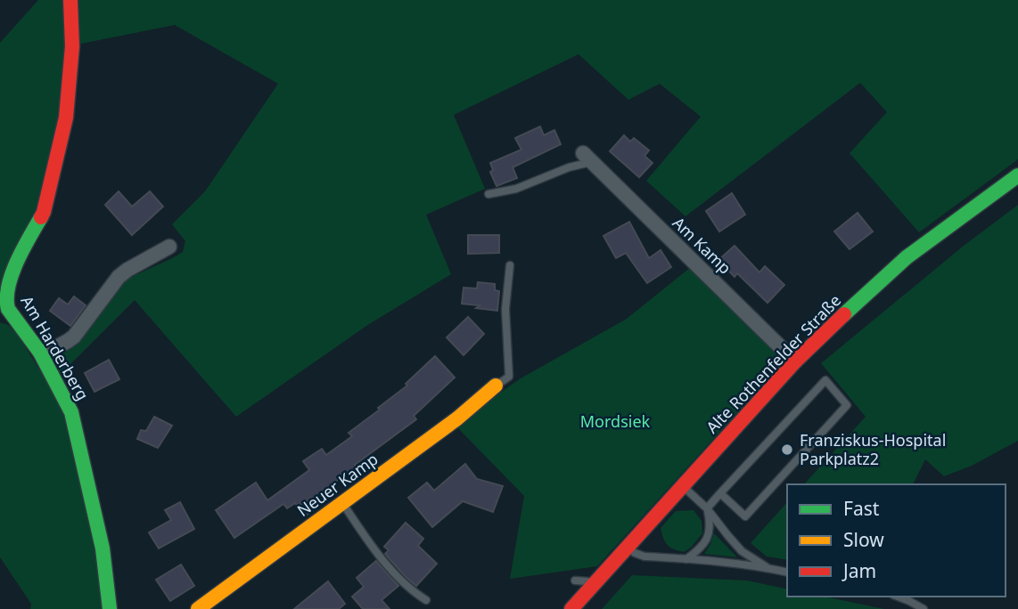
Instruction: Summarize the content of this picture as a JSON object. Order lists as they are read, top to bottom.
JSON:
{
  "streets": {
    "street": [
      "Am Kamp",
      "Am Harderberg",
      "Alte Rothenfelder Straße",
      "Neuer Kamp"
    ]
  },
  "crossings": [
    ["Am Kamp", "Alte Rothenfelder Straße"]
  ],
  "parks": ["Mordsiek"],
  "places": ["Franziskus-Hospital Parkplatz2"],
  "legend": ["Fast", "Slow", "Jam"]
}
